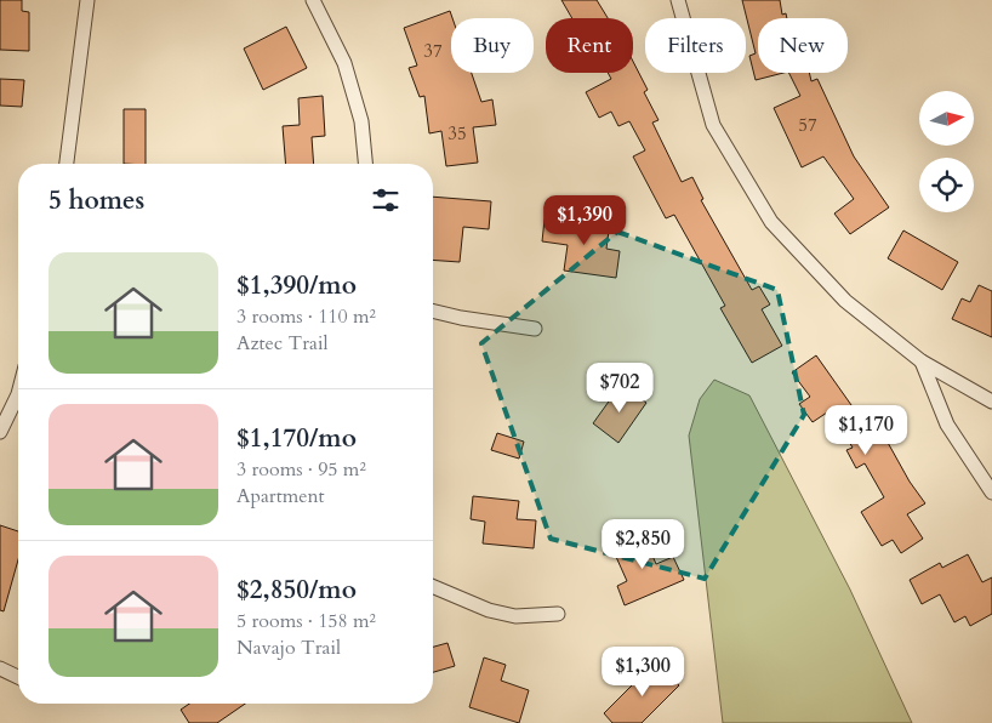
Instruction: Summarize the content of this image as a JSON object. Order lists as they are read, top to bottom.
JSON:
{
  "house_numbers": ["37", "57", "35"],
  "north": "right",
  "page": {
    "chip": [
      "Buy",
      "Rent",
      "Filters",
      "New"
    ],
    "heading": "5 homes",
    "price": [
      "$1,390",
      "$702",
      "$1,170",
      "$2,850",
      "$1,300"
    ],
    "list": [
      {
        "name": "$1,390/mo",
        "note": "3 rooms · 110 m² · Aztec Trail"
      },
      {
        "name": "$1,170/mo",
        "note": "3 rooms · 95 m² · Apartment"
      },
      {
        "name": "$2,850/mo",
        "note": "5 rooms · 158 m² · Navajo Trail"
      }
    ]
  }
}
